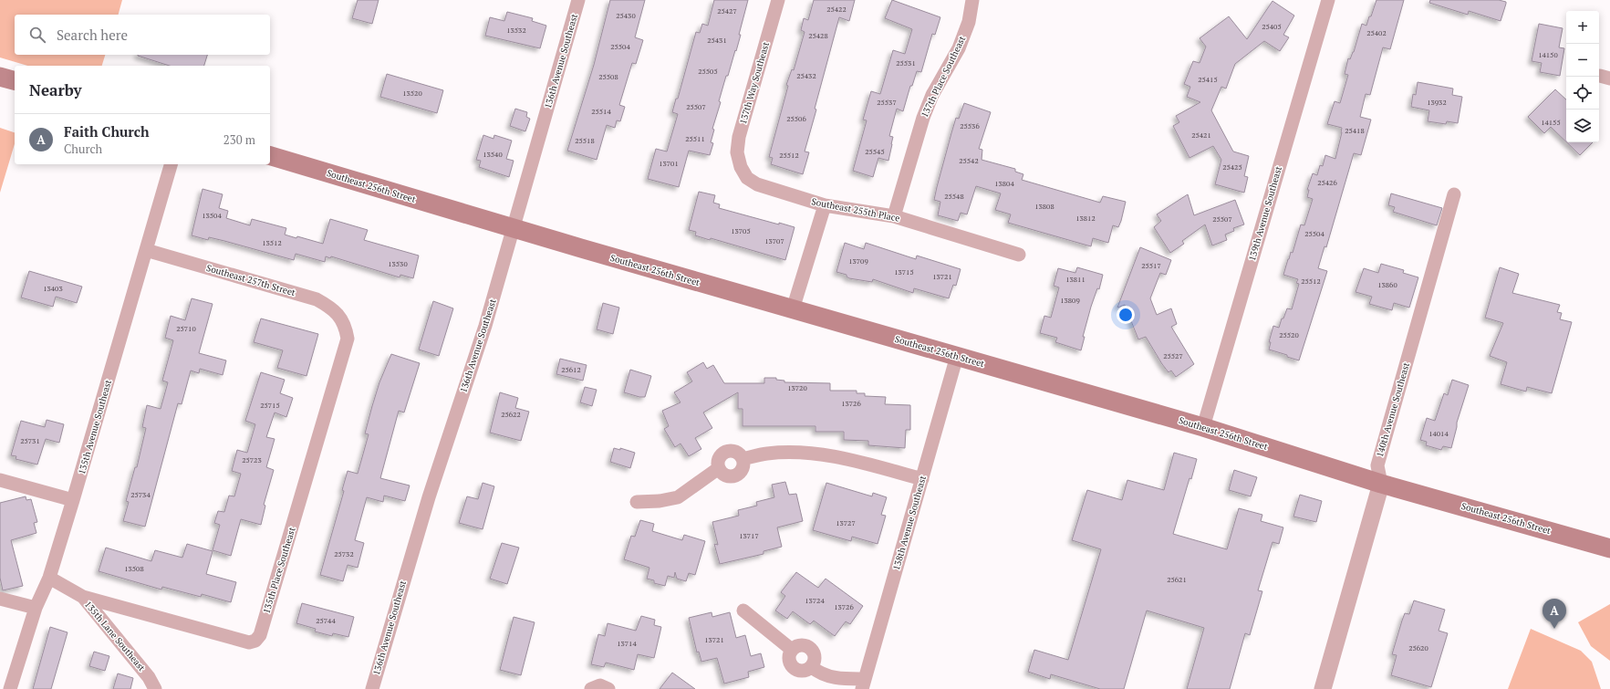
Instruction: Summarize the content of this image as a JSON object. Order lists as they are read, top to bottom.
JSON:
{
  "streets": {
    "main road": ["Southeast 256th Street"],
    "street": [
      "136th Avenue Southeast",
      "137th Place Southeast",
      "137th Way Southeast",
      "Southeast 255th Place",
      "139th Avenue Southeast",
      "Southeast 257th Street",
      "140th Avenue Southeast",
      "135th Avenue Southeast",
      "138th Avenue Southeast",
      "135th Place Southeast",
      "135th Lane Southeast"
    ]
  },
  "crossings": [
    ["136th Avenue Southeast", "Southeast 256th Street"],
    ["137th Place Southeast", "Southeast 255th Place"],
    ["137th Way Southeast", "Southeast 255th Place"],
    ["Southeast 256th Street", "139th Avenue Southeast"],
    ["Southeast 256th Street", "140th Avenue Southeast"],
    ["Southeast 256th Street", "138th Avenue Southeast"],
    ["Southeast 257th Street", "135th Avenue Southeast"],
    ["Southeast 257th Street", "135th Place Southeast"],
    ["135th Avenue Southeast", "135th Lane Southeast"],
    ["135th Place Southeast", "135th Lane Southeast"]
  ],
  "house_numbers": [
    "25422",
    "25427",
    "25430",
    "25405",
    "13532",
    "25402",
    "25428",
    "25431",
    "25504",
    "14150",
    "25531",
    "25505",
    "25432",
    "25508",
    "25415",
    "13520",
    "25537",
    "13932",
    "25507",
    "25514",
    "25506",
    "14155",
    "25536",
    "25418",
    "25421",
    "25511",
    "25518",
    "25545",
    "13540",
    "25512",
    "25542",
    "13701",
    "25425",
    "25426",
    "13804",
    "25548",
    "13808",
    "13504",
    "13812",
    "25507",
    "13705",
    "25504",
    "13707",
    "13512",
    "13709",
    "13530",
    "25517",
    "13715",
    "13721",
    "13811",
    "25512",
    "13860",
    "13403",
    "13809",
    "25710",
    "25520",
    "25527",
    "25612",
    "13720",
    "13726",
    "25715",
    "25622",
    "14014",
    "25731",
    "25723",
    "25734",
    "13727",
    "13717",
    "25732",
    "13508",
    "25621",
    "13724",
    "13726",
    "25744",
    "13721",
    "13714",
    "25620"
  ],
  "page": {
    "map_buttons": ["+", "−"],
    "search": "Search here",
    "heading": "Nearby",
    "list": [
      {
        "mark": "A",
        "name": "Faith Church",
        "note": "Church",
        "value": "230 m"
      }
    ],
    "pins": "A"
  }
}
